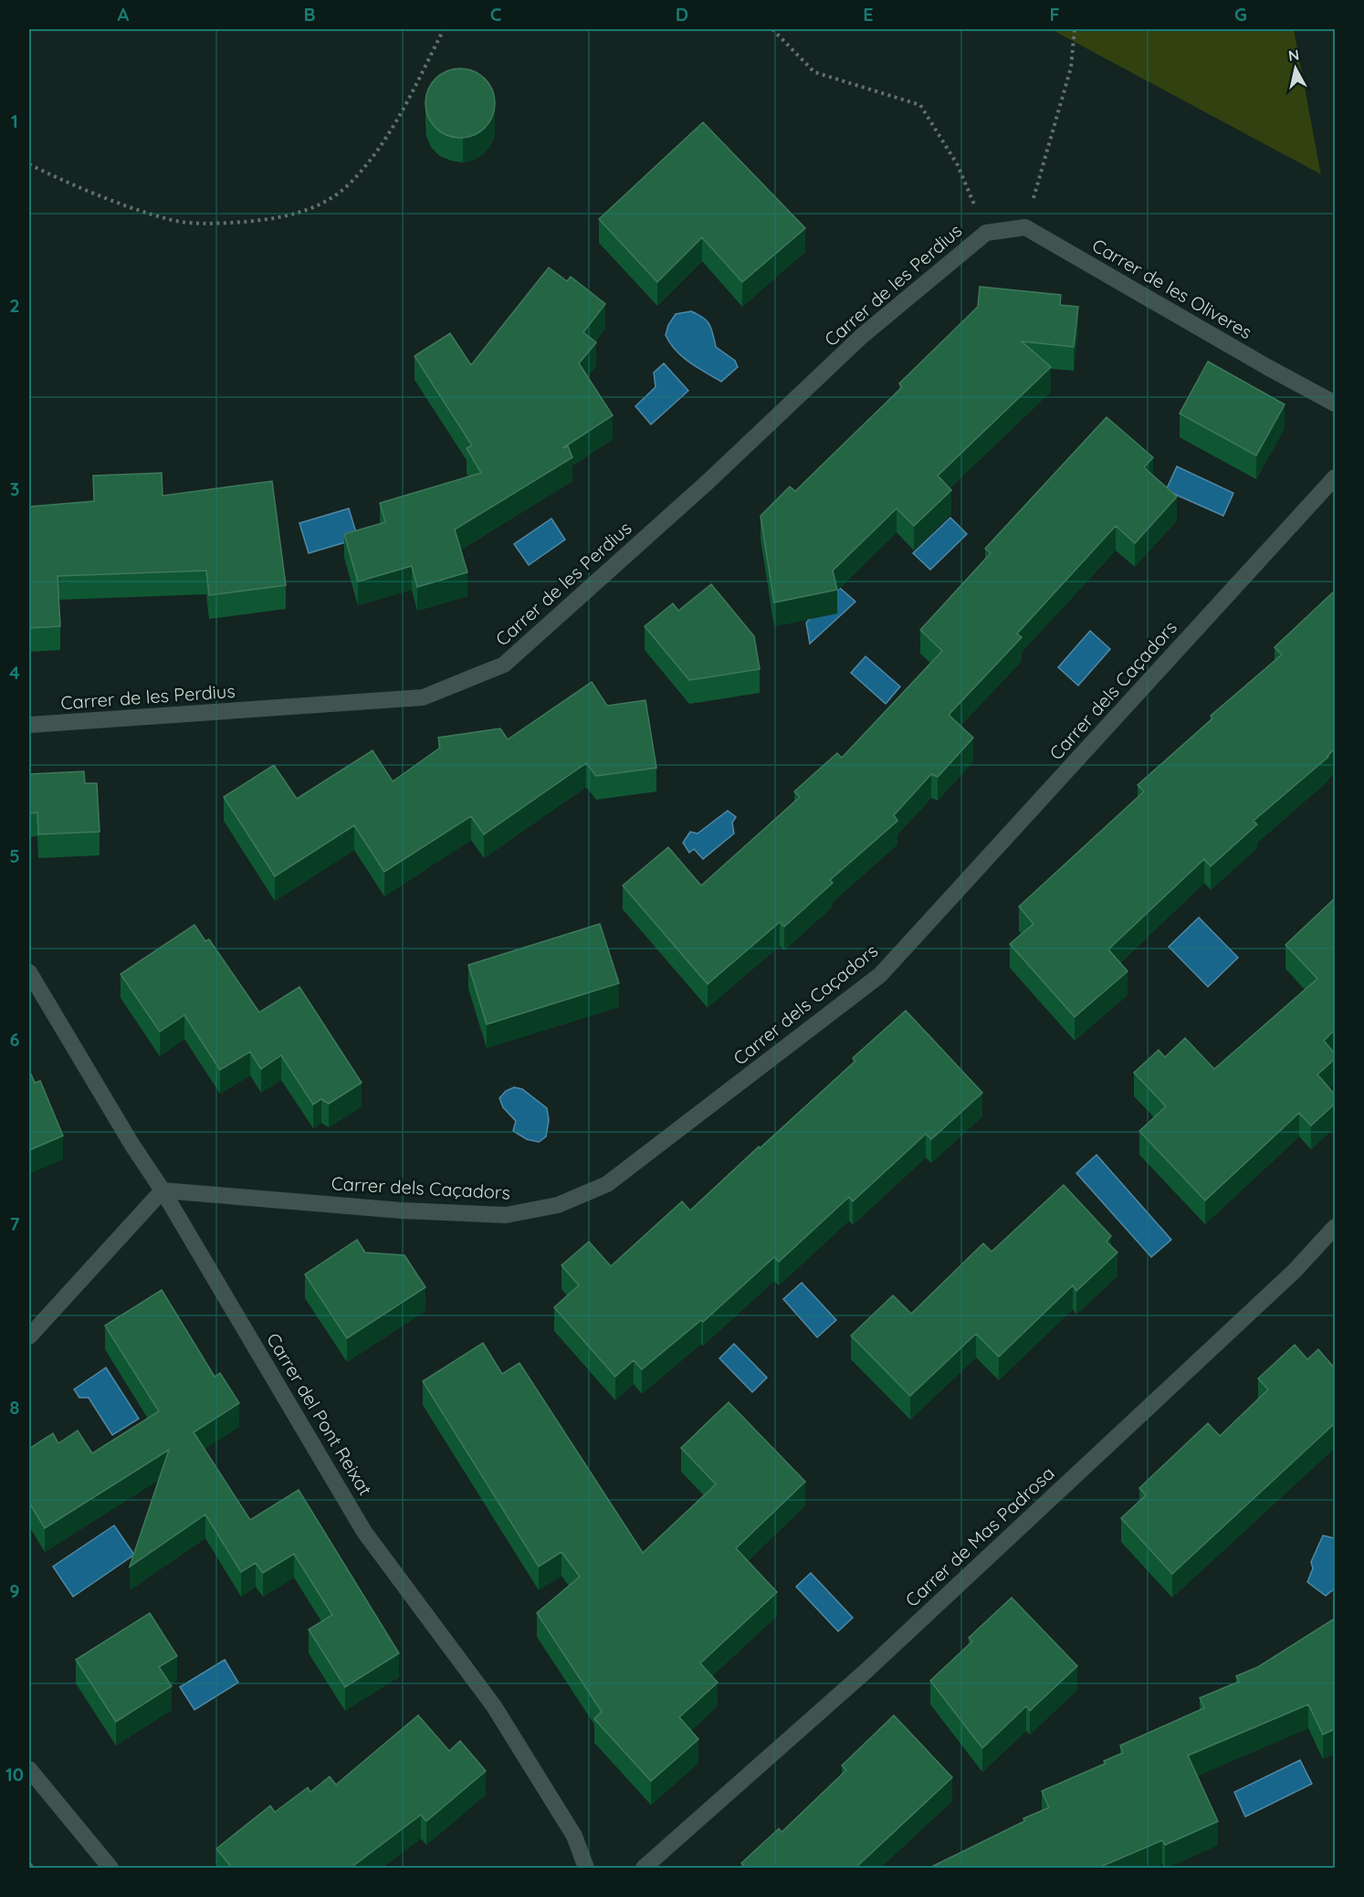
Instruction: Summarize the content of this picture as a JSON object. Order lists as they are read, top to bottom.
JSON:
{
  "streets": {
    "street": [
      "Carrer de les Perdius",
      "Carrer de les Oliveres",
      "Carrer dels Caçadors",
      "Carrer del Pont Reixat",
      "Carrer de Mas Padrosa"
    ]
  },
  "crossings": [
    ["Carrer dels Caçadors", "Carrer del Pont Reixat"]
  ],
  "north": "top",
  "grid": {
    "columns": [
      "A",
      "B",
      "C",
      "D",
      "E",
      "F",
      "G"
    ],
    "rows": [
      "1",
      "2",
      "3",
      "4",
      "5",
      "6",
      "7",
      "8",
      "9",
      "10"
    ]
  }
}
